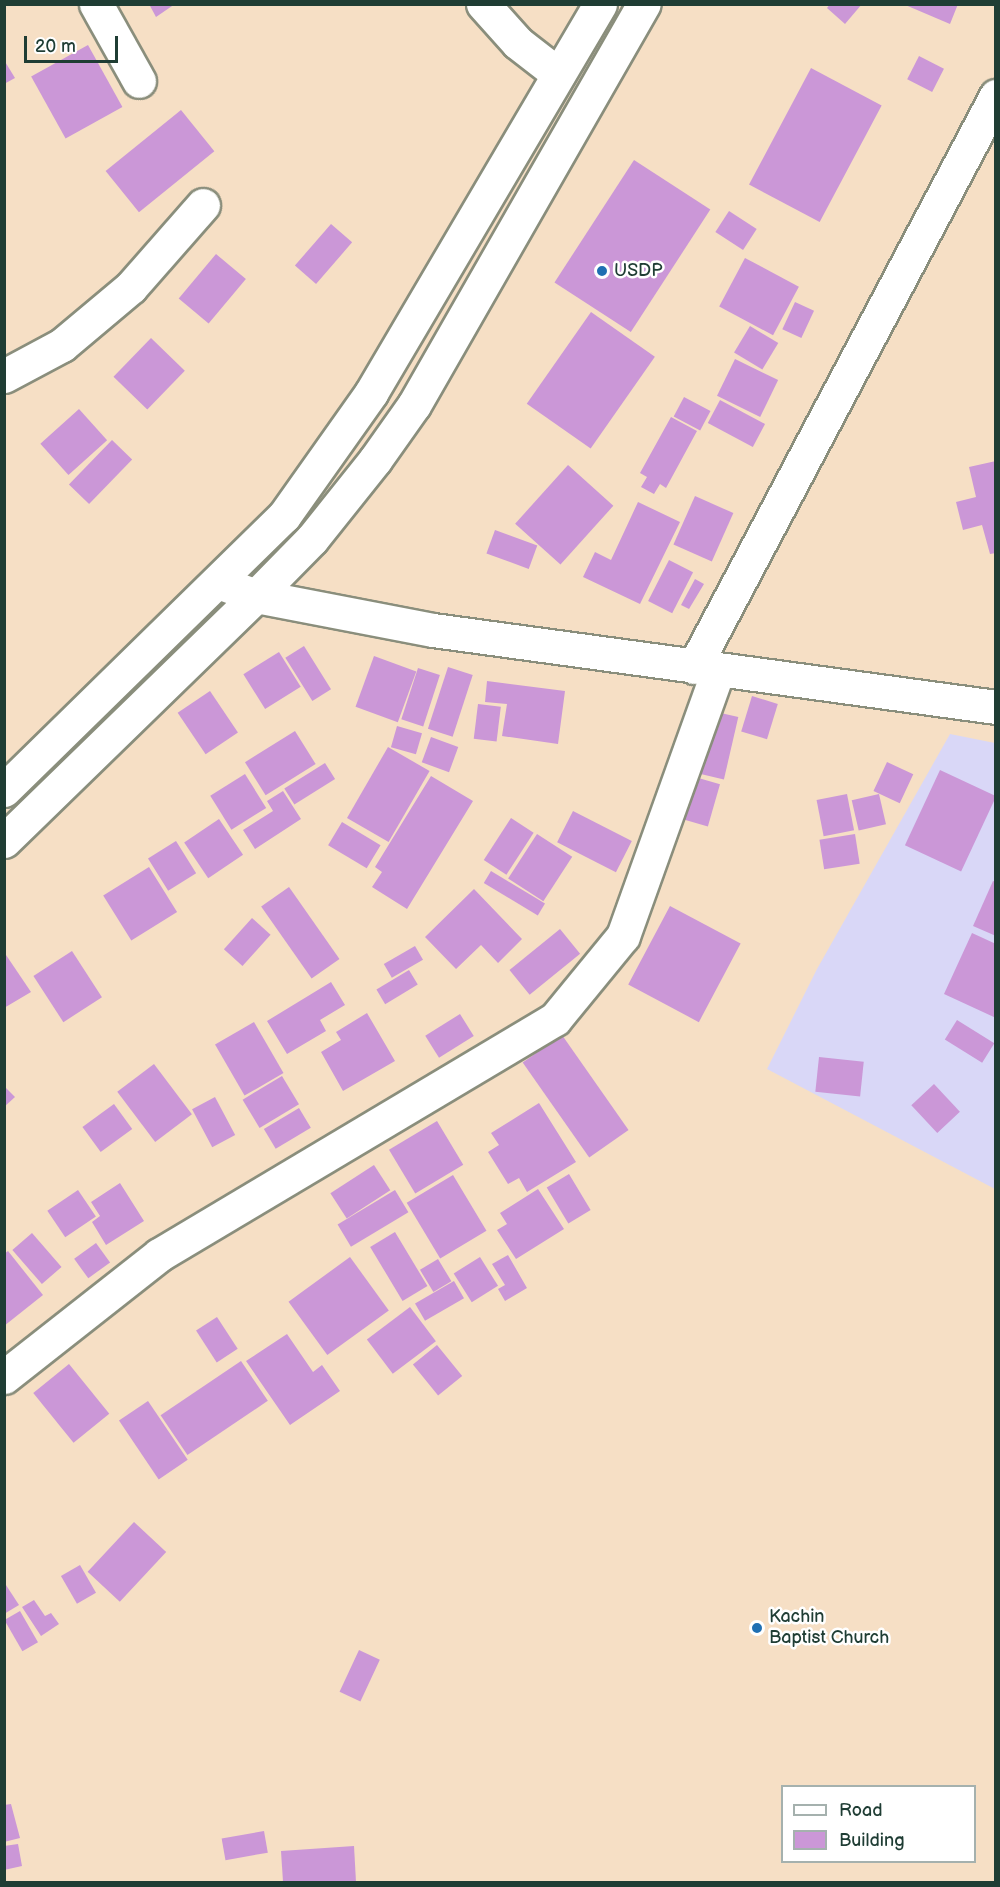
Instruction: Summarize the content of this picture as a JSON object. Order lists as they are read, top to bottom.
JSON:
{
  "places": ["USDP", "Kachin Baptist Church"],
  "legend": ["Road", "Building"],
  "scale_bar": "20 m"
}
